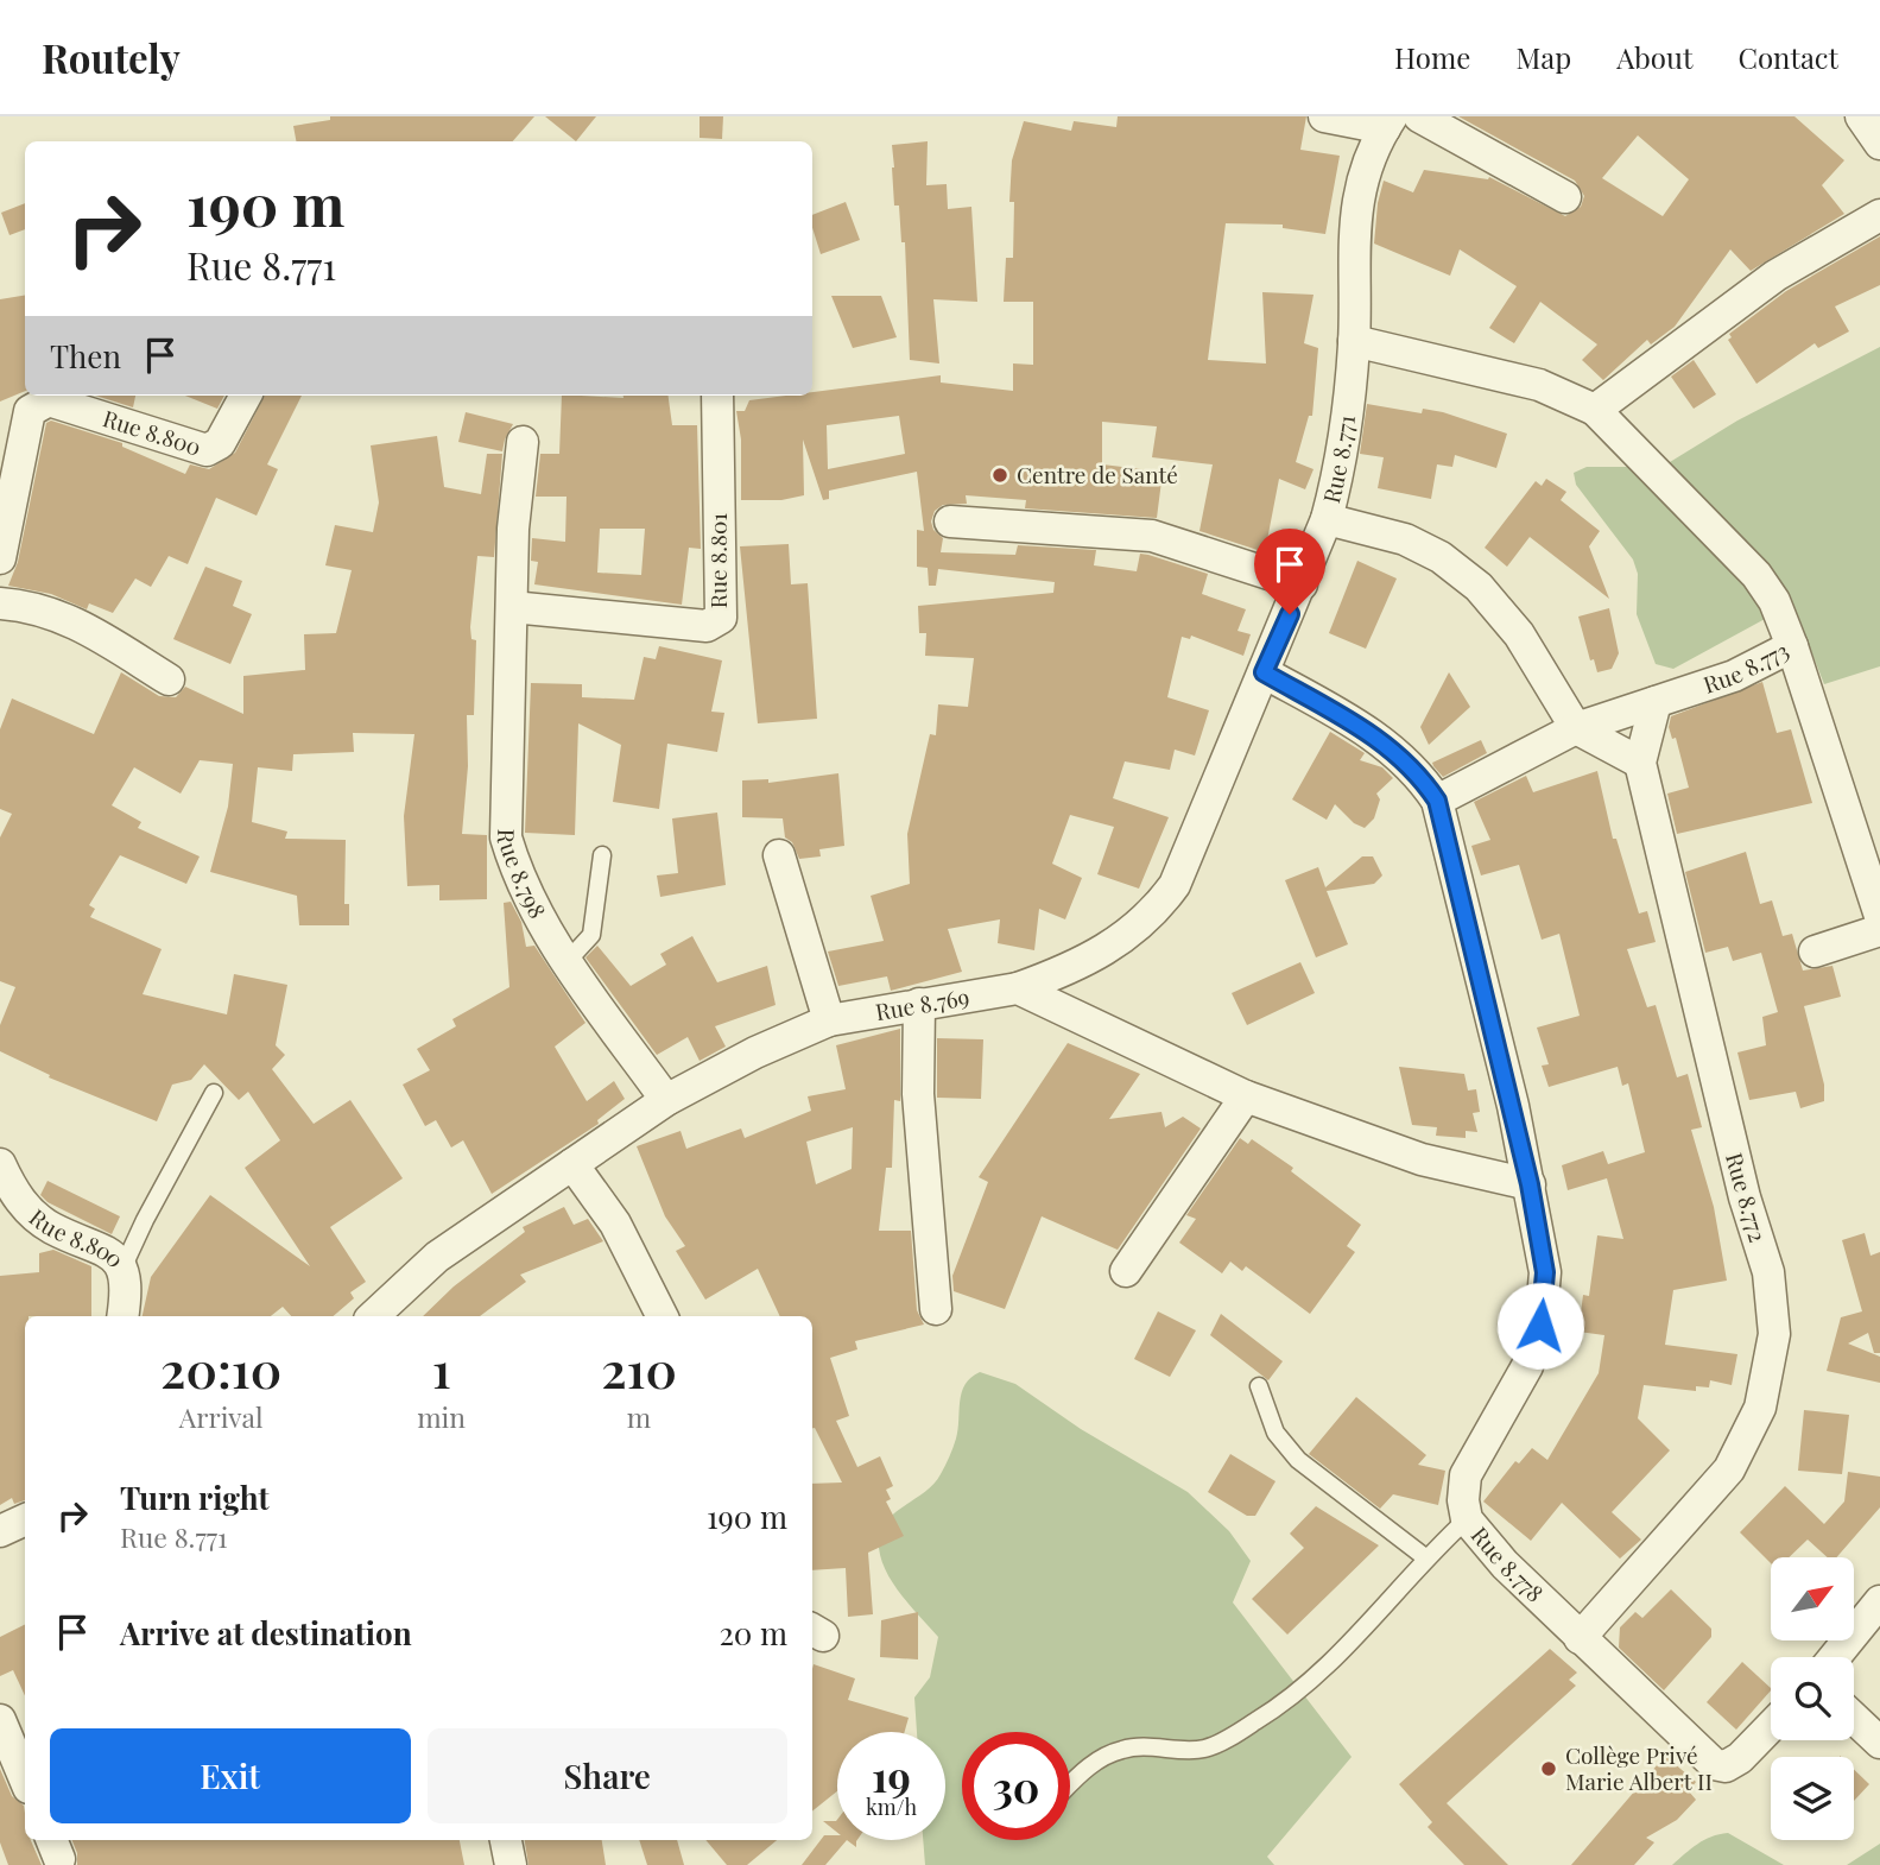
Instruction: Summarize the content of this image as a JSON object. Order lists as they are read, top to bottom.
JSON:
{
  "streets": {
    "street": [
      "Rue 8.800",
      "Rue 8.771",
      "Rue 8.801",
      "Rue 8.773",
      "Rue 8.798",
      "Rue 8.769",
      "Rue 8.772",
      "Rue 8.778"
    ]
  },
  "crossings": [
    ["Rue 8.771", "Rue 8.769"],
    ["Rue 8.771", "Rue 8.778"],
    ["Rue 8.801", "Rue 8.798"],
    ["Rue 8.773", "Rue 8.772"],
    ["Rue 8.773", "Rue 8.778"],
    ["Rue 8.798", "Rue 8.769"],
    ["Rue 8.772", "Rue 8.778"]
  ],
  "places": ["Centre de Santé", "Collège Privé Marie Albert II"],
  "north": "top right",
  "page": {
    "header": "Routely",
    "nav": [
      "Home",
      "Map",
      "About",
      "Contact"
    ],
    "turn": ["190 m", "Rue 8.771"],
    "then": "Then",
    "eta": [
      "20:10",
      "Arrival",
      "1",
      "min",
      "210",
      "m"
    ],
    "list": [
      {
        "name": "Turn right",
        "note": "Rue 8.771",
        "value": "190 m"
      },
      {
        "name": "Arrive at destination",
        "value": "20 m"
      }
    ],
    "buttons": ["Exit", "Share"],
    "speed": "19 km/h",
    "limit": "30"
  }
}
